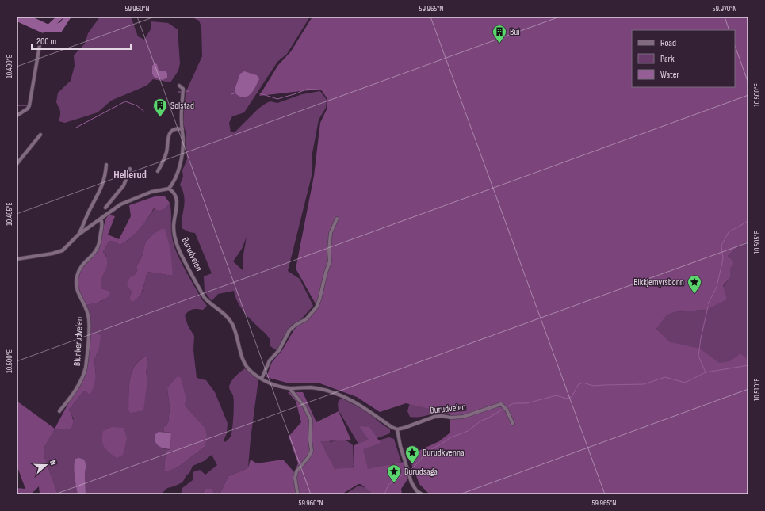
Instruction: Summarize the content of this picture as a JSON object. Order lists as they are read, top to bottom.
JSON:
{
  "streets": {
    "street": ["Burudveien", "Blunkerudveien"]
  },
  "districts": ["Hellerud"],
  "places": {
    "building": ["Bui", "Solstad"],
    "place": ["Bikkjemyrsbonn", "Burudkvenna", "Burudsaga"]
  },
  "legend": ["Road", "Park", "Water"],
  "scale_bar": "200 m",
  "north": "right",
  "coordinates": [
    "59.960°N",
    "59.965°N",
    "59.970°N",
    "10.490°E",
    "10.500°E",
    "10.495°E",
    "10.505°E",
    "10.510°E"
  ]
}
